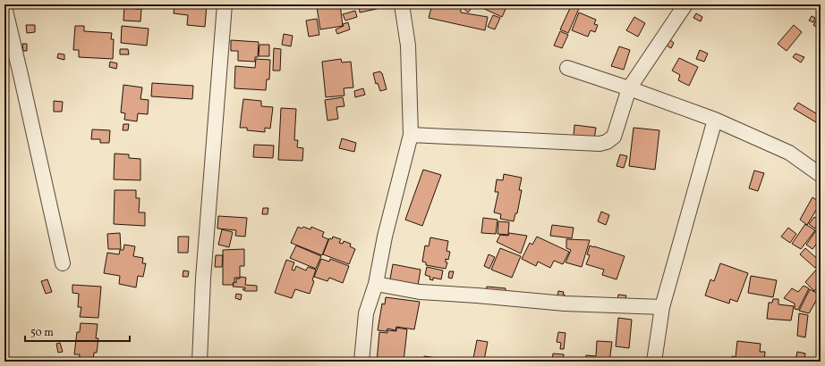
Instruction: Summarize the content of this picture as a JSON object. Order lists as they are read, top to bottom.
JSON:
{
  "scale_bar": "50 m"
}
